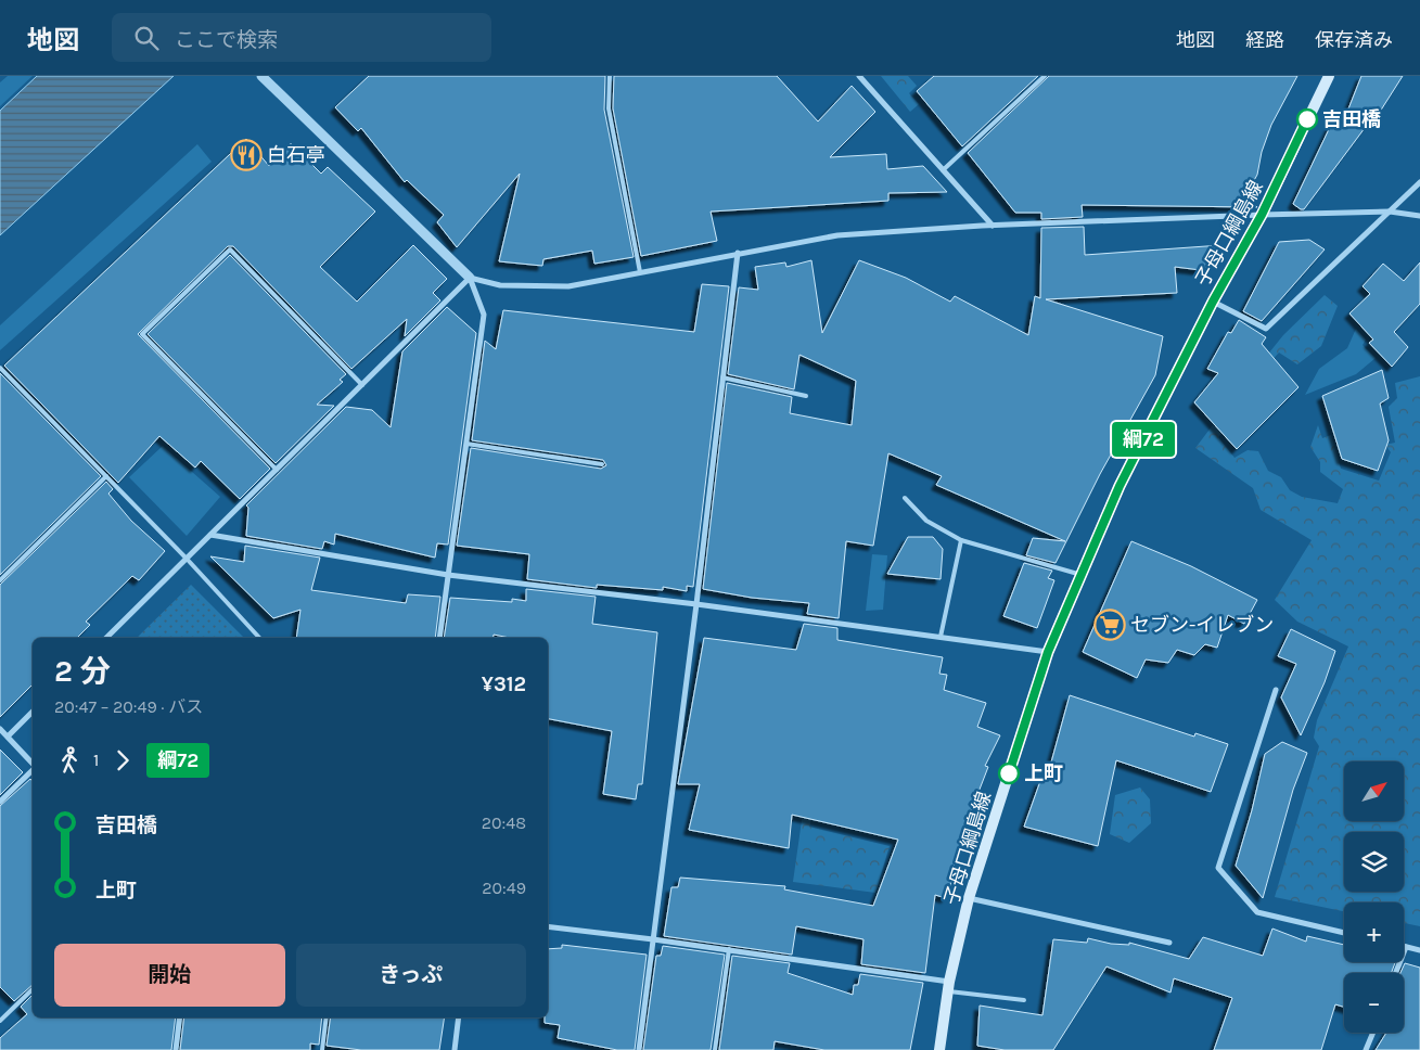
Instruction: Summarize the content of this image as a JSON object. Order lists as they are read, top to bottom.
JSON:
{
  "streets": {
    "main road": ["子母口綱島線"]
  },
  "places": {
    "other": ["吉田橋", "上町"],
    "restaurant": ["白石亭"],
    "supermarket": ["セブン-イレブン"]
  },
  "lines": ["bus line 綱72"],
  "north": "top right",
  "page": {
    "header": "地図",
    "search": "ここで検索",
    "nav": ["地図", "経路", "保存済み"],
    "on_map": "綱72",
    "heading": ["2 分", "20:47 – 20:49 · バス", "¥312"],
    "legs": ["1", "綱72"],
    "map_buttons": ["+", "−"],
    "list": [
      {
        "name": "吉田橋",
        "value": "20:48"
      },
      {
        "name": "上町",
        "value": "20:49"
      }
    ],
    "buttons": ["開始", "きっぷ"]
  }
}
